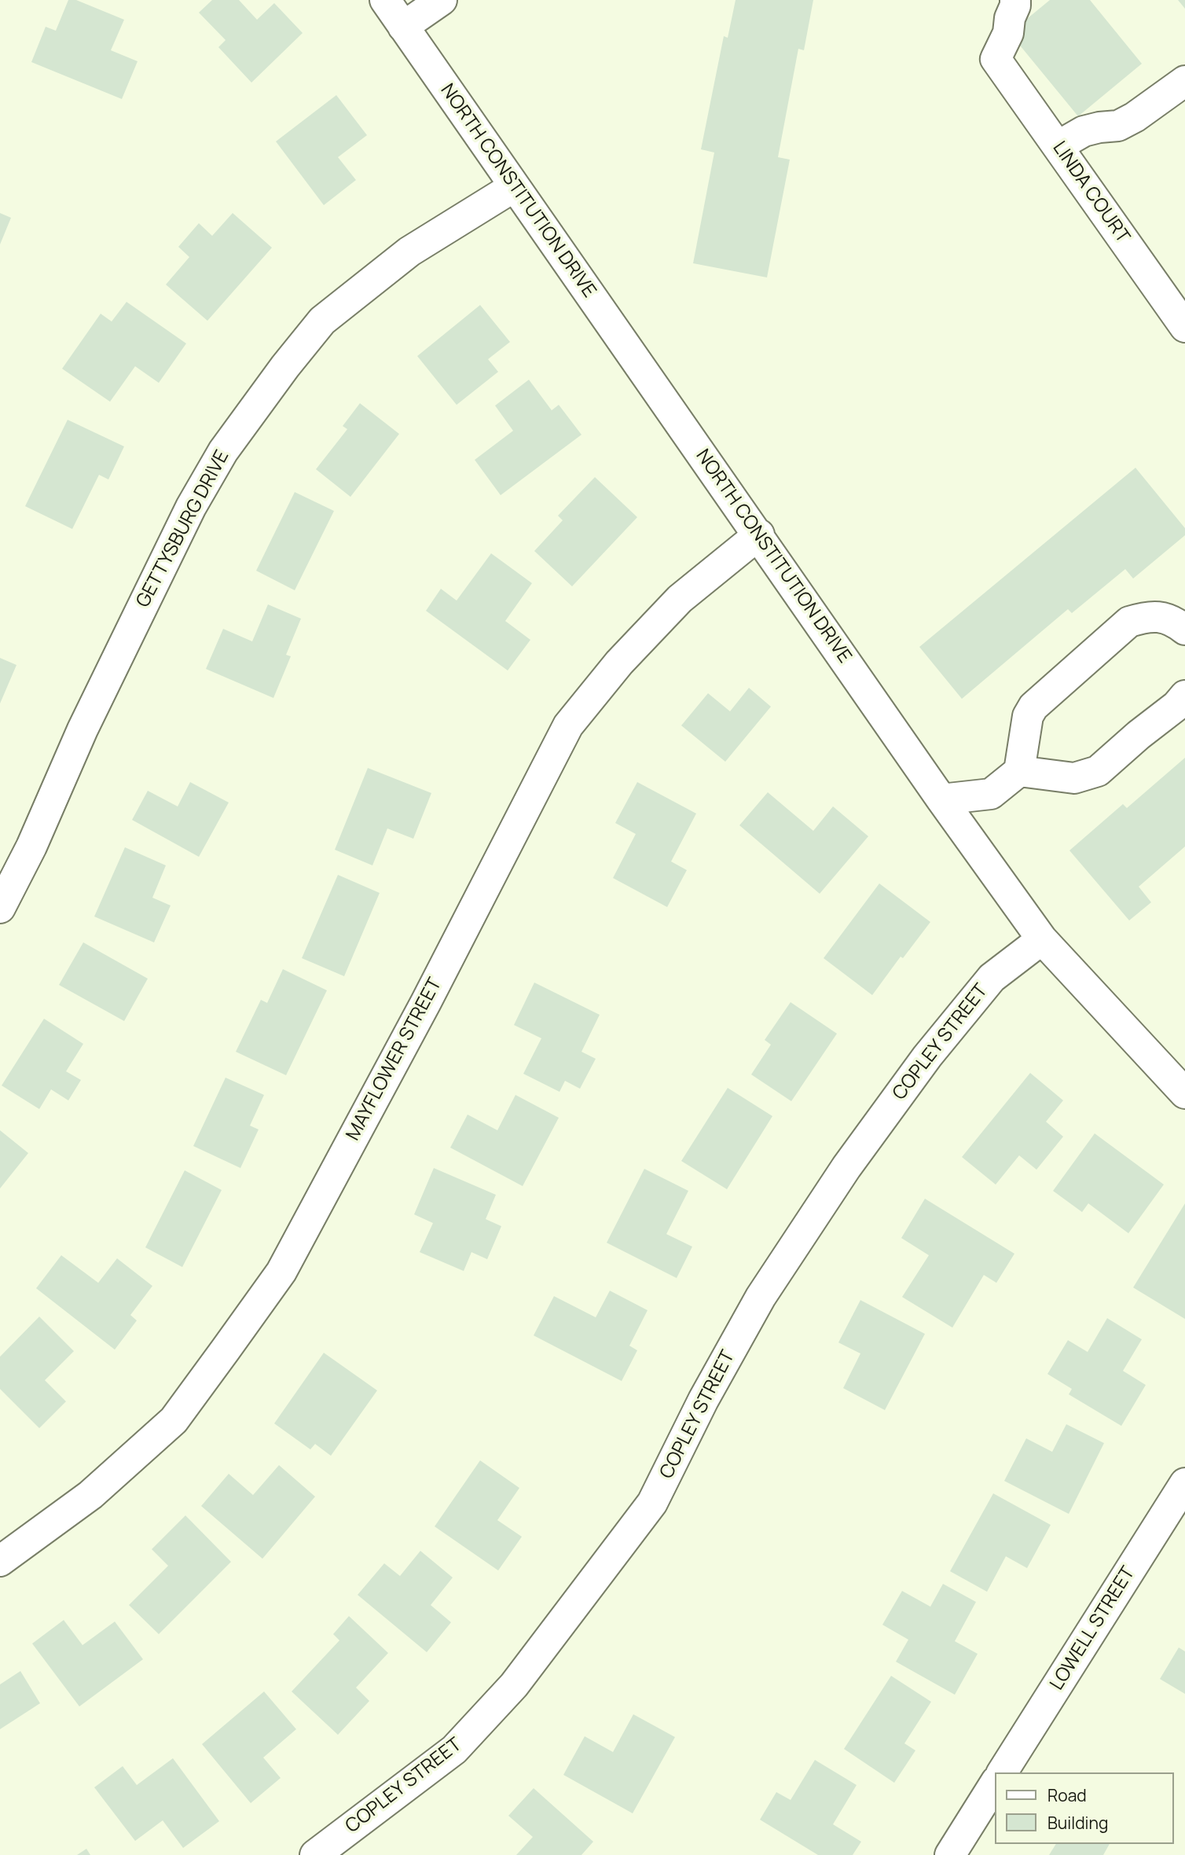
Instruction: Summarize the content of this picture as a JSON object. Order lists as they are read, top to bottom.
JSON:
{
  "streets": {
    "street": [
      "NORTH CONSTITUTION DRIVE",
      "LINDA COURT",
      "GETTYSBURG DRIVE",
      "COPLEY STREET",
      "MAYFLOWER STREET",
      "LOWELL STREET"
    ]
  },
  "crossings": [
    ["NORTH CONSTITUTION DRIVE", "GETTYSBURG DRIVE"],
    ["NORTH CONSTITUTION DRIVE", "COPLEY STREET"],
    ["NORTH CONSTITUTION DRIVE", "MAYFLOWER STREET"]
  ],
  "legend": ["Road", "Building"]
}
